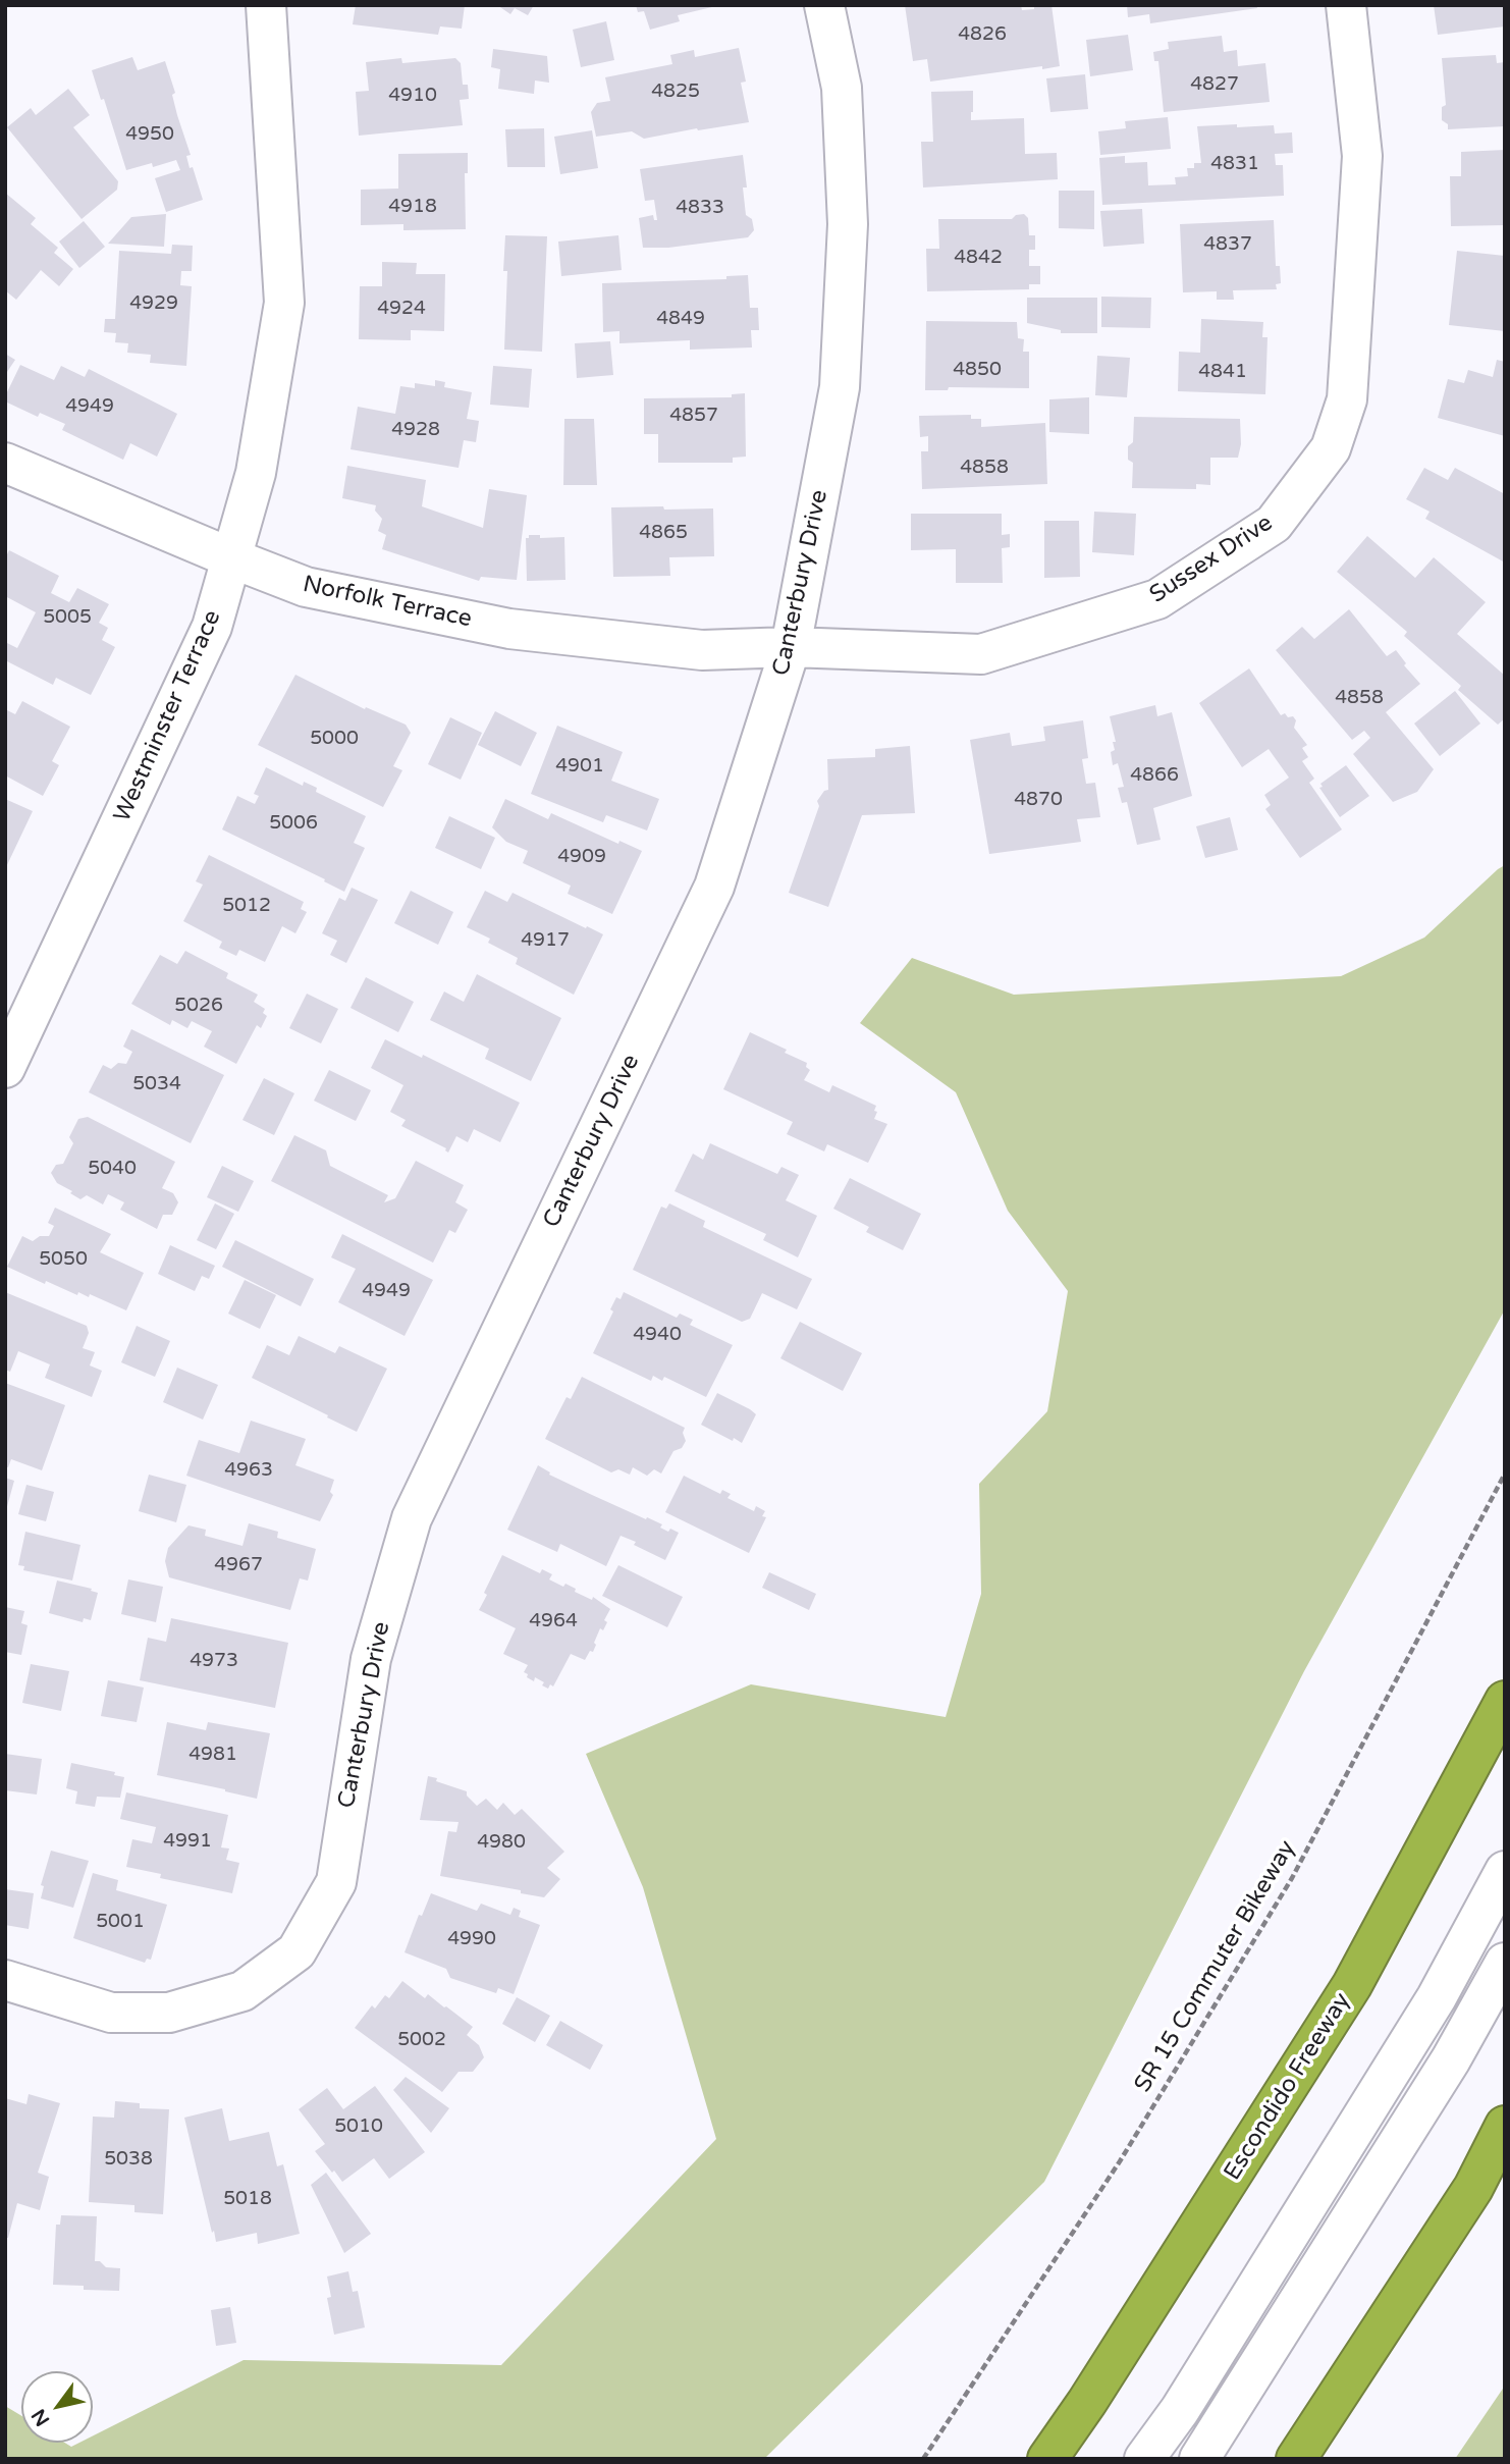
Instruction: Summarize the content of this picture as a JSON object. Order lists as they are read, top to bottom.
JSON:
{
  "streets": {
    "highway": ["Escondido Freeway"],
    "street": [
      "Sussex Drive",
      "Canterbury Drive",
      "Norfolk Terrace",
      "Westminster Terrace"
    ],
    "path": ["SR 15 Commuter Bikeway"]
  },
  "crossings": [
    ["Sussex Drive", "Canterbury Drive"],
    ["Sussex Drive", "Norfolk Terrace"],
    ["Canterbury Drive", "Norfolk Terrace"],
    ["Norfolk Terrace", "Westminster Terrace"]
  ],
  "house_numbers": [
    "4826",
    "4827",
    "4825",
    "4910",
    "4950",
    "4831",
    "4918",
    "4833",
    "4837",
    "4842",
    "4929",
    "4924",
    "4849",
    "4850",
    "4841",
    "4949",
    "4857",
    "4928",
    "4858",
    "4865",
    "5005",
    "4858",
    "5000",
    "4901",
    "4866",
    "4870",
    "5006",
    "4909",
    "5012",
    "4917",
    "5026",
    "5034",
    "5040",
    "5050",
    "4949",
    "4940",
    "4963",
    "4967",
    "4964",
    "4973",
    "4981",
    "4991",
    "4980",
    "5001",
    "4990",
    "5002",
    "5010",
    "5038",
    "5018"
  ],
  "north": "bottom left"
}
